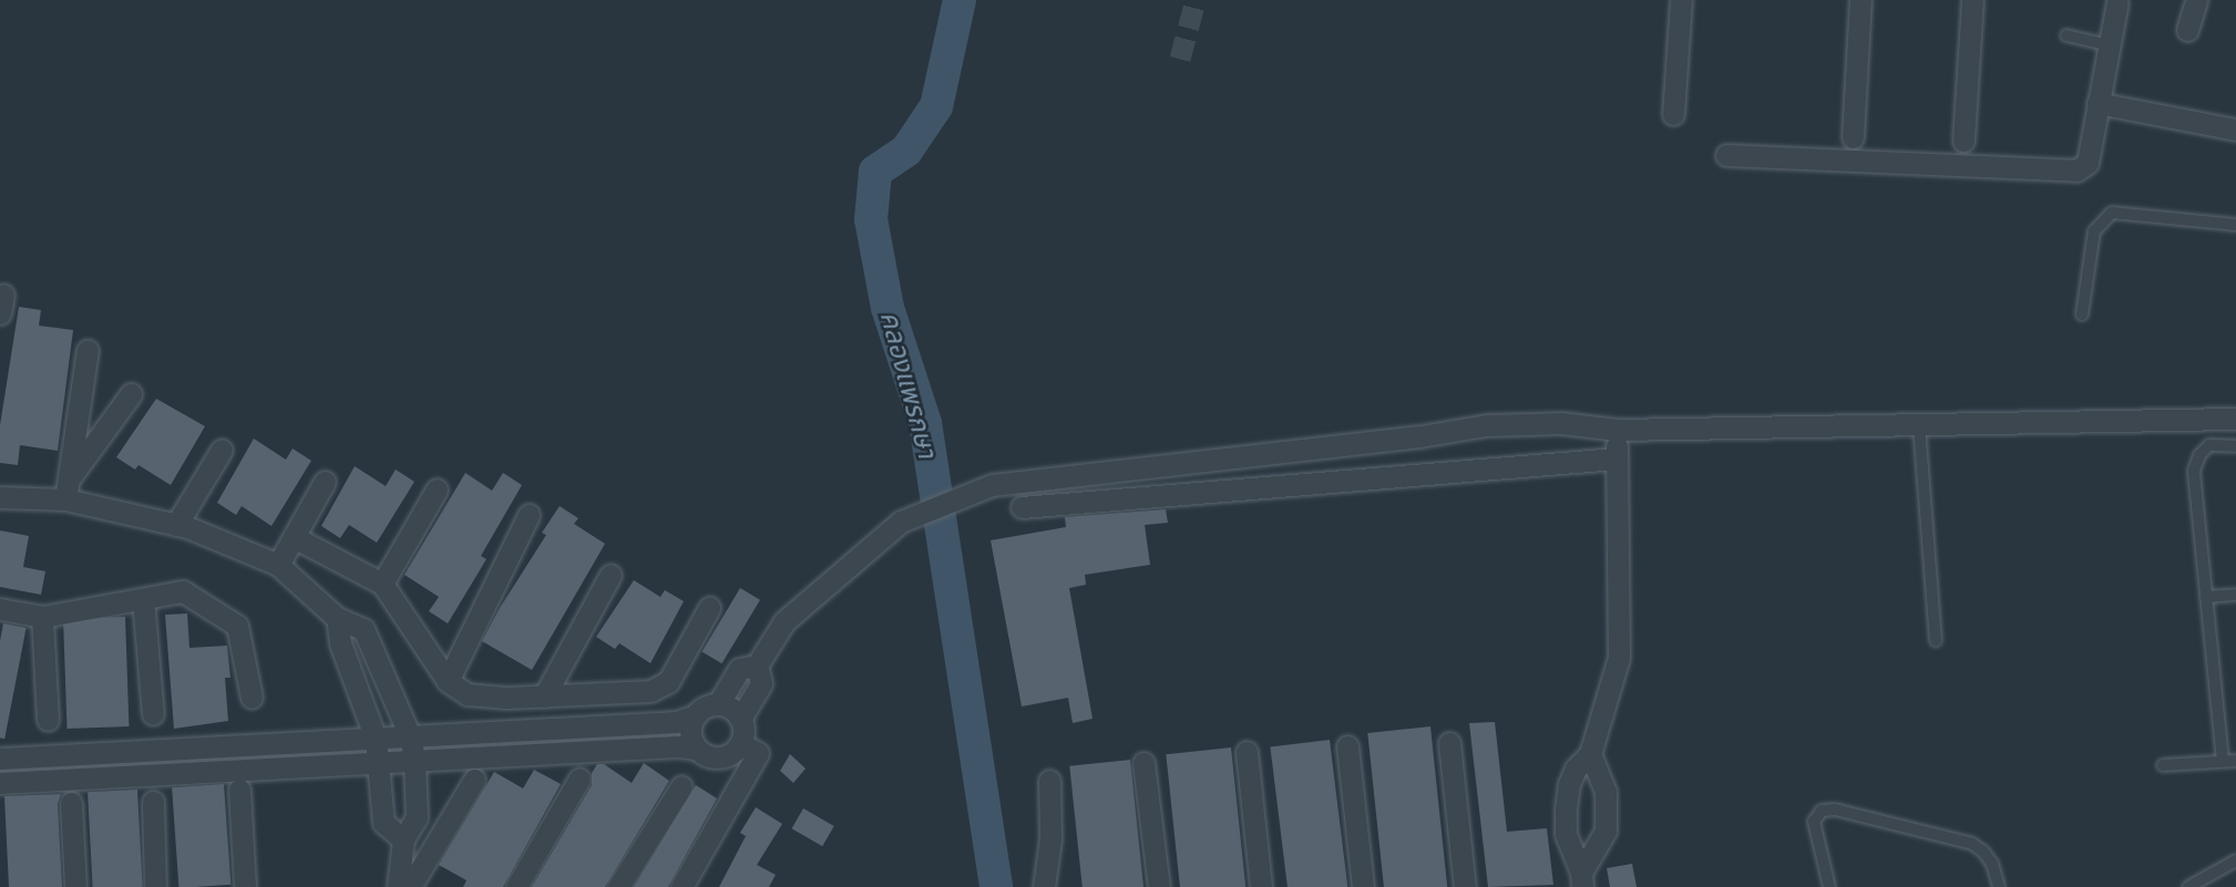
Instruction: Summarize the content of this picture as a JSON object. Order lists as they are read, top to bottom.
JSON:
{
  "water": ["คลองแพรกษา"]
}
